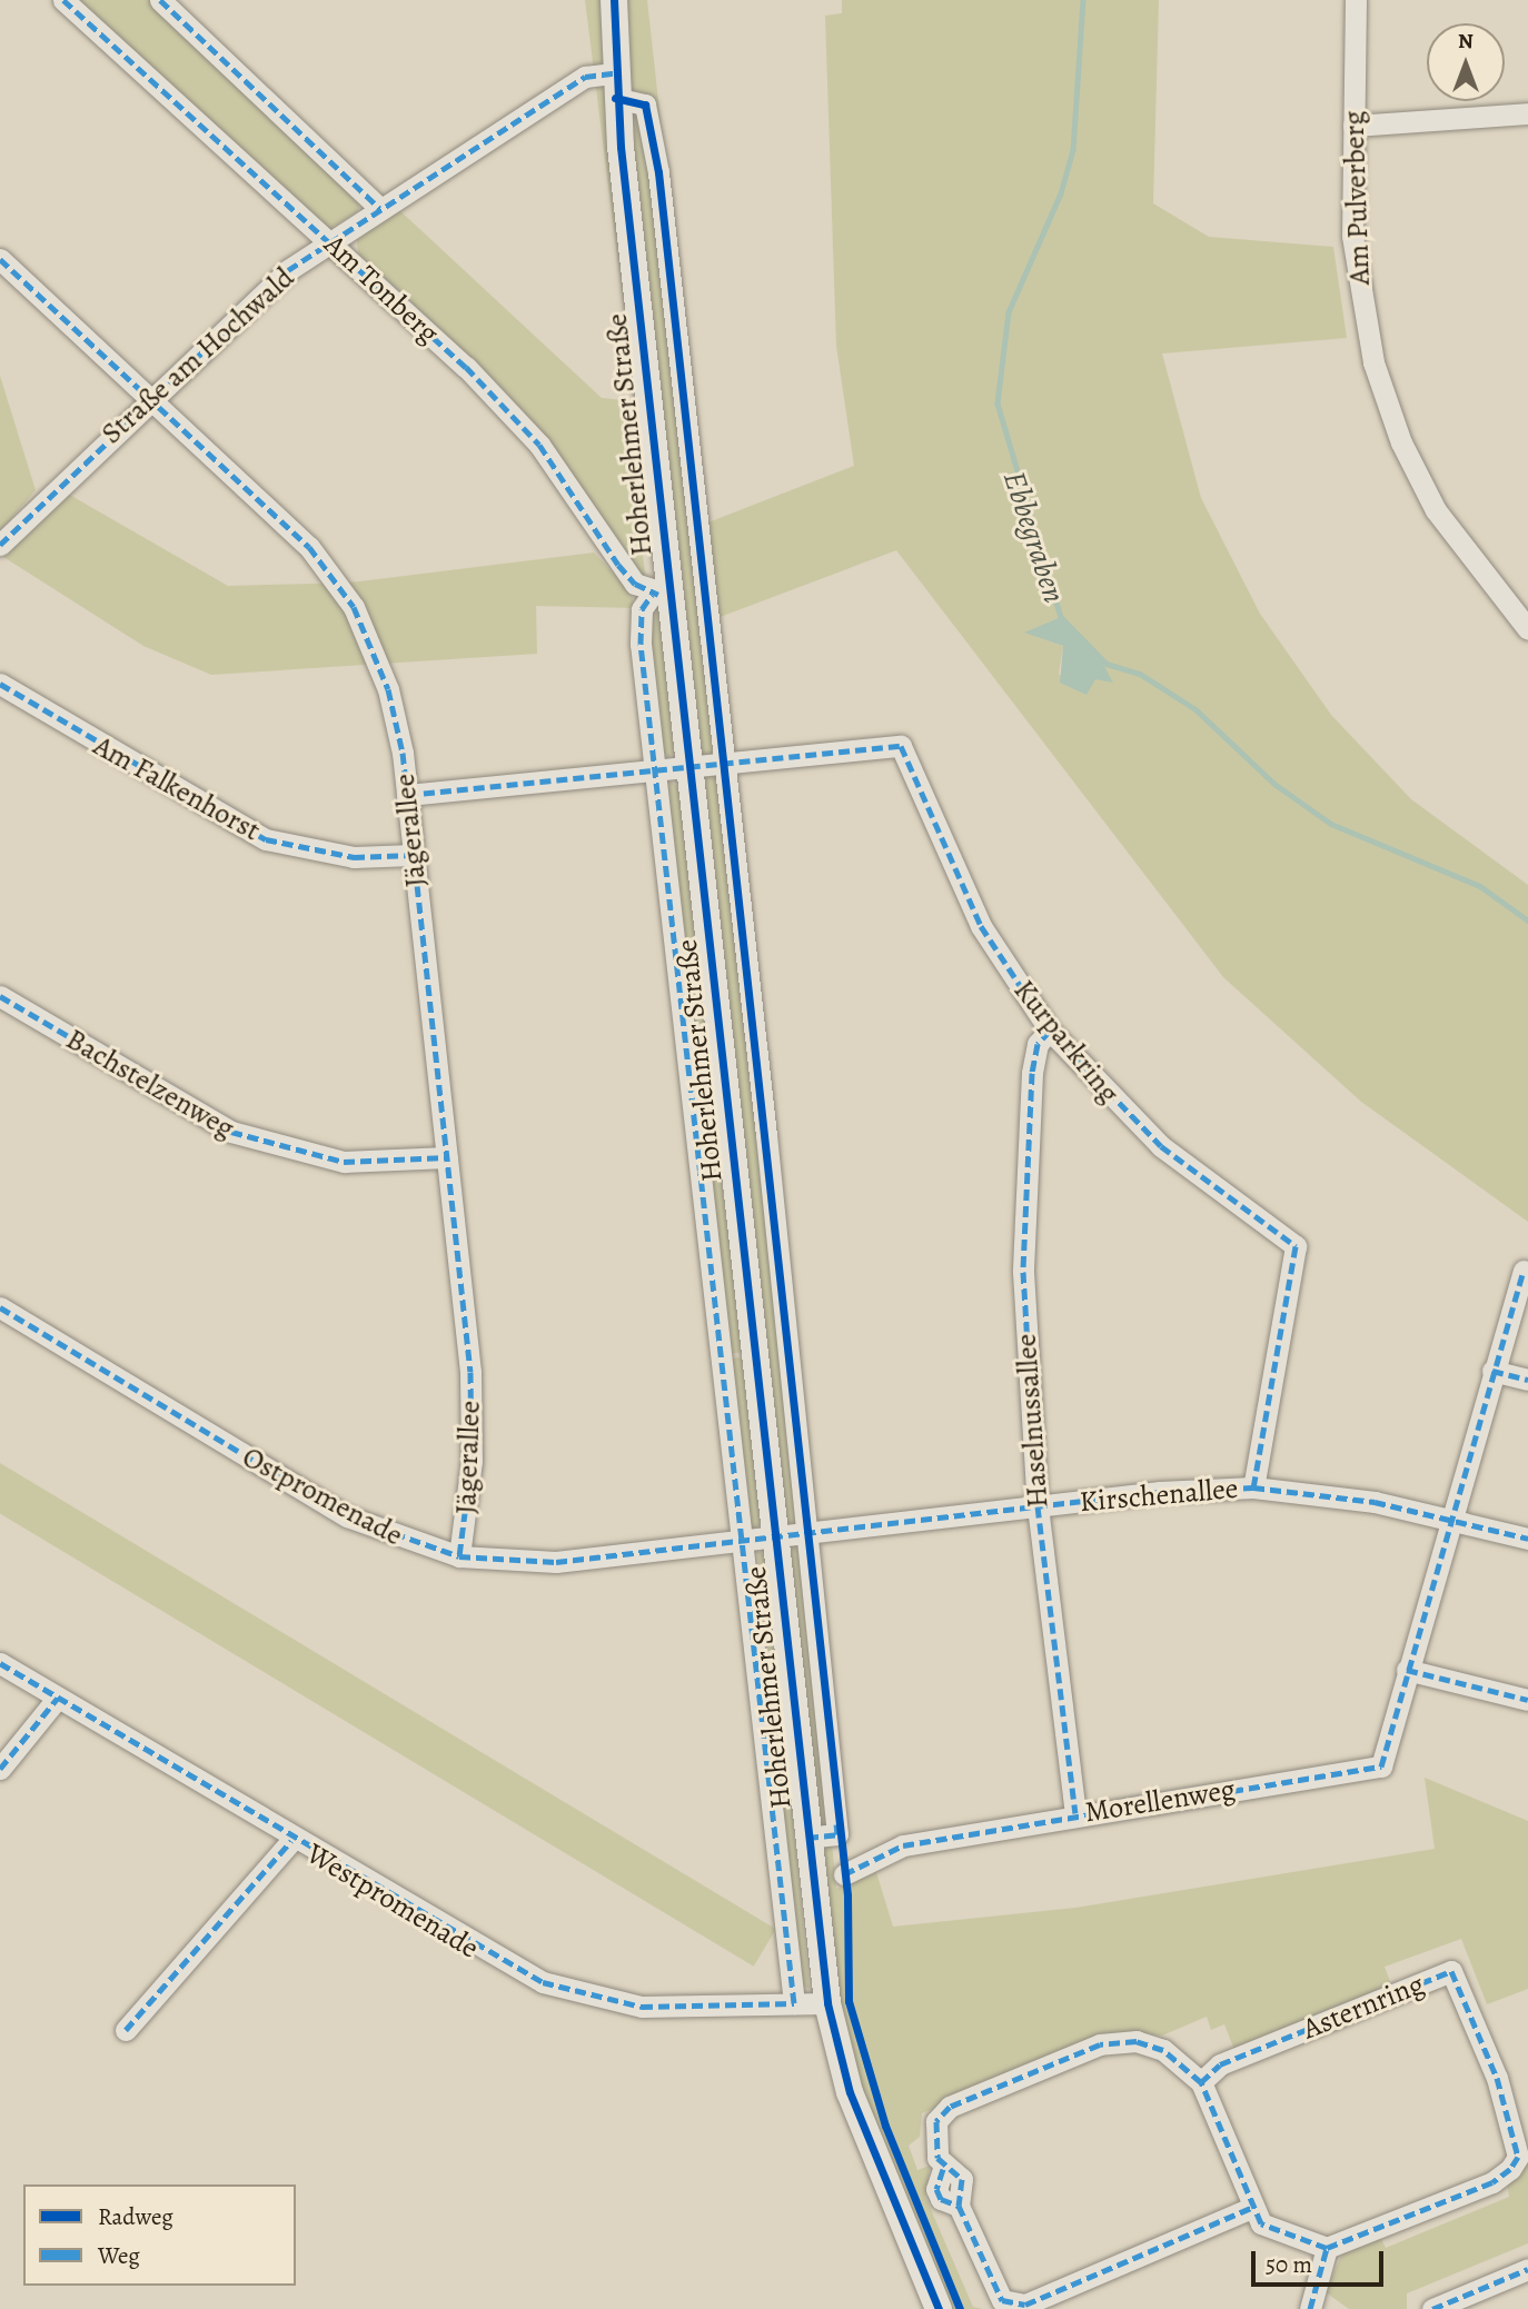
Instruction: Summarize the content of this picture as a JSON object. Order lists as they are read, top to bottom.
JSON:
{
  "streets": {
    "street": [
      "Am Pulverberg",
      "Am Tonberg",
      "Straße am Hochwald",
      "Hoherlehmer Straße",
      "Am Falkenhorst",
      "Jägerallee",
      "Kurparkring",
      "Bachstelzenweg",
      "Haselnussallee",
      "Kirschenallee",
      "Ostpromenade",
      "Morellenweg",
      "Westpromenade",
      "Asternring"
    ]
  },
  "crossings": [
    ["Am Tonberg", "Straße am Hochwald"],
    ["Am Tonberg", "Hoherlehmer Straße"],
    ["Straße am Hochwald", "Hoherlehmer Straße"],
    ["Straße am Hochwald", "Jägerallee"],
    ["Hoherlehmer Straße", "Kurparkring"],
    ["Hoherlehmer Straße", "Kirschenallee"],
    ["Hoherlehmer Straße", "Ostpromenade"],
    ["Hoherlehmer Straße", "Westpromenade"],
    ["Am Falkenhorst", "Jägerallee"],
    ["Jägerallee", "Bachstelzenweg"],
    ["Jägerallee", "Ostpromenade"],
    ["Kurparkring", "Haselnussallee"],
    ["Kurparkring", "Kirschenallee"],
    ["Haselnussallee", "Kirschenallee"],
    ["Haselnussallee", "Morellenweg"],
    ["Kirschenallee", "Ostpromenade"],
    ["Kirschenallee", "Morellenweg"]
  ],
  "water": ["Ebbegraben"],
  "legend": ["Radweg", "Weg"],
  "scale_bar": "50 m",
  "north": "top"
}
